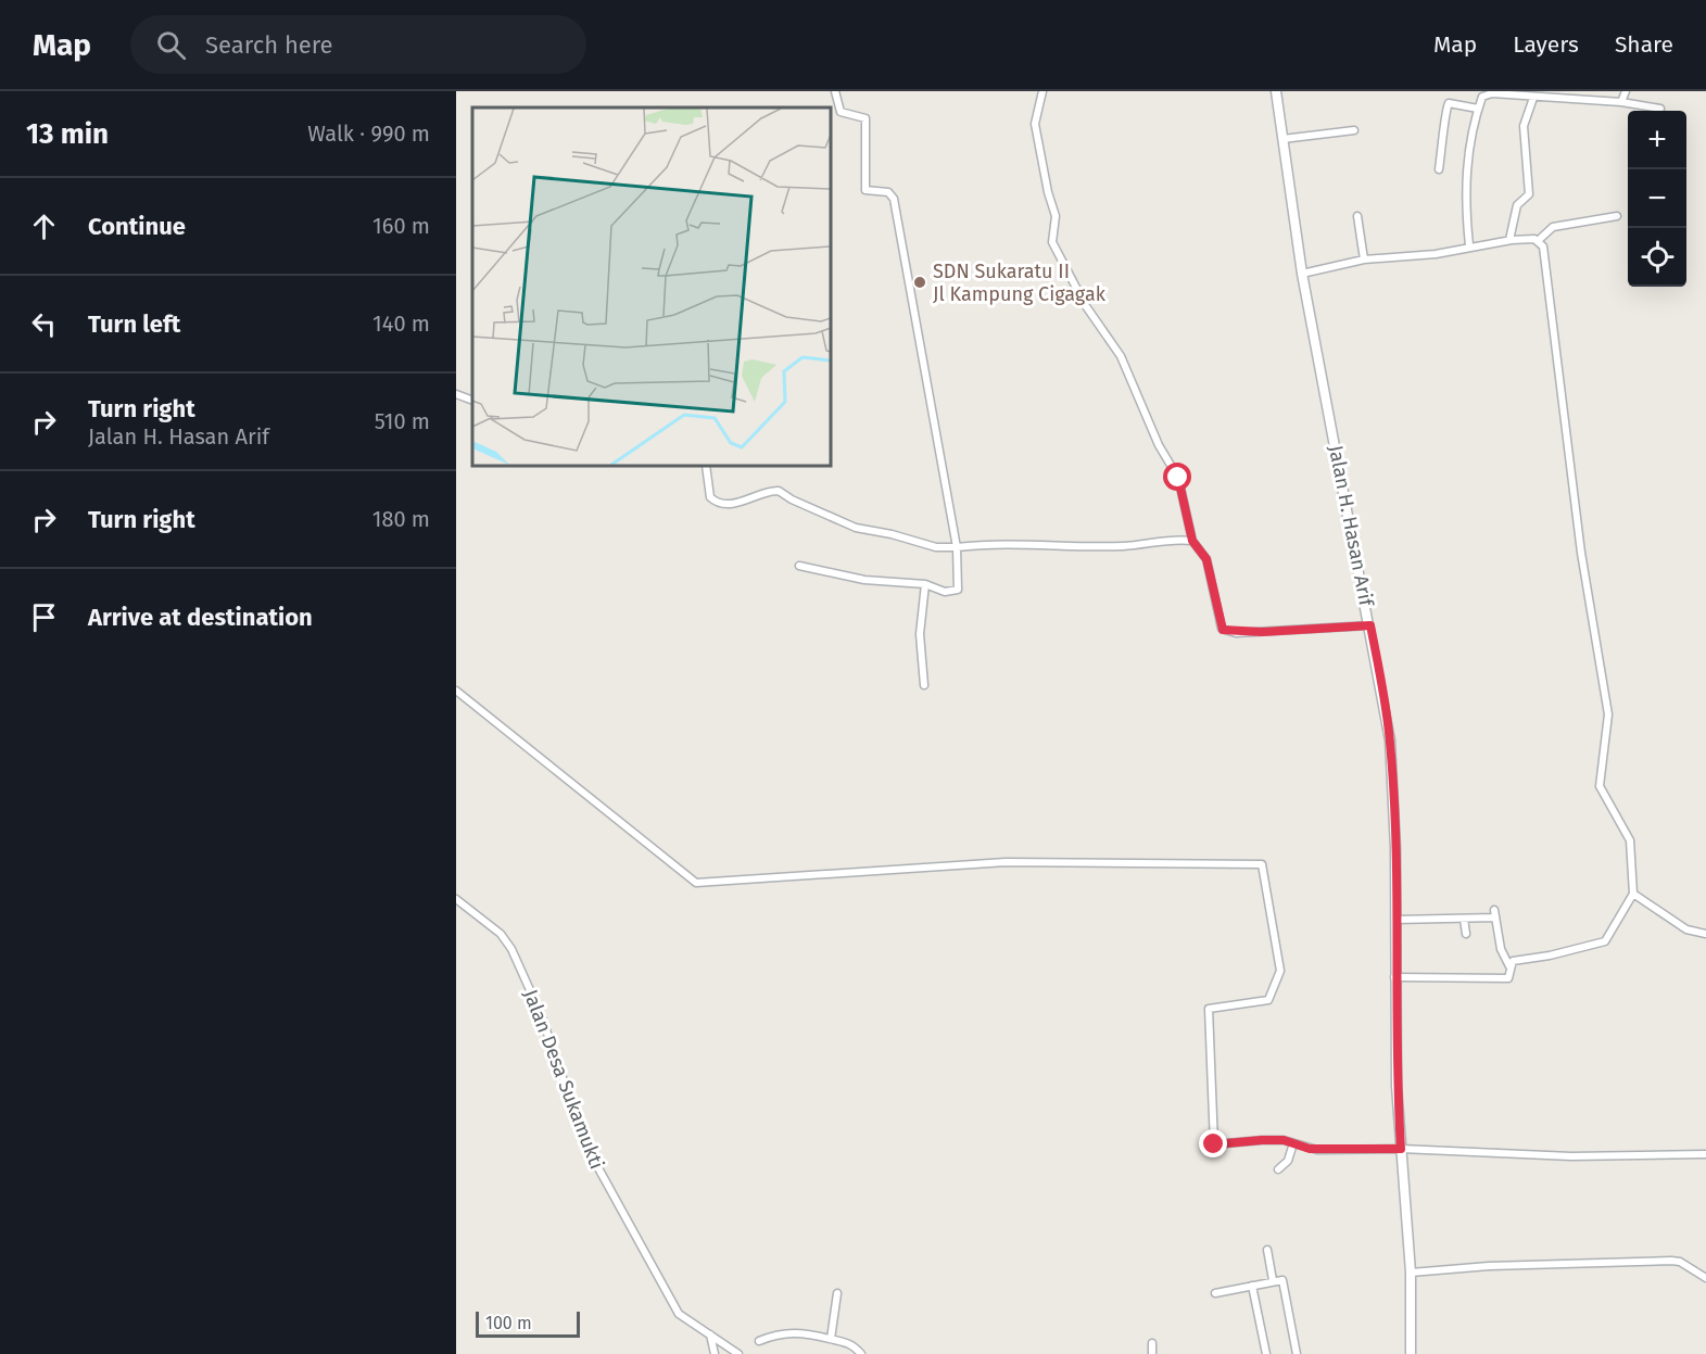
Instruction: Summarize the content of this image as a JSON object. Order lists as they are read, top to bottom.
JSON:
{
  "streets": {
    "main road": ["Jalan H. Hasan Arif"],
    "street": ["Jalan Desa Sukamukti"]
  },
  "places": ["SDN Sukaratu II Jl Kampung Cigagak"],
  "scale_bar": "100 m",
  "page": {
    "header": "Map",
    "search": "Search here",
    "nav": ["Map", "Layers", "Share"],
    "heading": ["13 min", "Walk · 990 m"],
    "map_buttons": ["+", "−"],
    "list": [
      ["Continue", "160 m"],
      ["Turn left", "140 m"],
      ["Turn right", "Jalan H. Hasan Arif", "510 m"],
      ["Turn right", "180 m"],
      "Arrive at destination"
    ],
    "scale": "100 m"
  }
}
